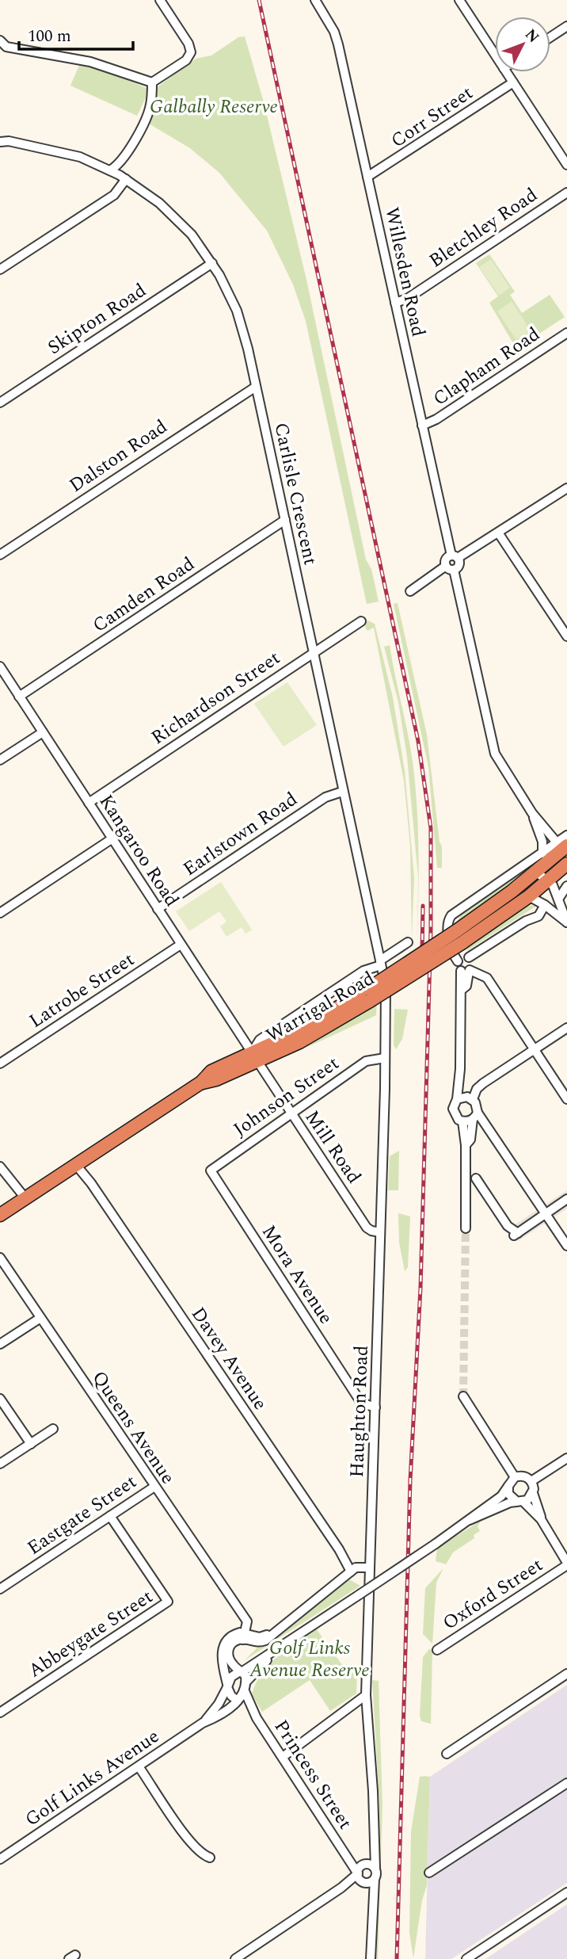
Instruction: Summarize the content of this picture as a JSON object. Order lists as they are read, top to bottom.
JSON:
{
  "streets": {
    "highway": ["Warrigal Road"],
    "street": [
      "Corr Street",
      "Bletchley Road",
      "Willesden Road",
      "Skipton Road",
      "Clapham Road",
      "Dalston Road",
      "Carlisle Crescent",
      "Camden Road",
      "Richardson Street",
      "Earlstown Road",
      "Kangaroo Road",
      "Latrobe Street",
      "Johnson Street",
      "Mill Road",
      "Mora Avenue",
      "Davey Avenue",
      "Haughton Road",
      "Queens Avenue",
      "Eastgate Street",
      "Oxford Street",
      "Abbeygate Street",
      "Princess Street",
      "Golf Links Avenue"
    ]
  },
  "crossings": [
    ["Corr Street", "Willesden Road"],
    ["Bletchley Road", "Willesden Road"],
    ["Willesden Road", "Clapham Road"],
    ["Skipton Road", "Carlisle Crescent"],
    ["Dalston Road", "Carlisle Crescent"],
    ["Carlisle Crescent", "Camden Road"],
    ["Carlisle Crescent", "Richardson Street"],
    ["Carlisle Crescent", "Earlstown Road"],
    ["Carlisle Crescent", "Warrigal Road"],
    ["Carlisle Crescent", "Haughton Road"],
    ["Camden Road", "Kangaroo Road"],
    ["Richardson Street", "Kangaroo Road"],
    ["Earlstown Road", "Kangaroo Road"],
    ["Kangaroo Road", "Latrobe Street"],
    ["Kangaroo Road", "Warrigal Road"],
    ["Kangaroo Road", "Mill Road"],
    ["Warrigal Road", "Mill Road"],
    ["Warrigal Road", "Davey Avenue"],
    ["Johnson Street", "Mill Road"],
    ["Johnson Street", "Mora Avenue"],
    ["Johnson Street", "Haughton Road"],
    ["Mill Road", "Haughton Road"],
    ["Mora Avenue", "Haughton Road"],
    ["Haughton Road", "Princess Street"],
    ["Queens Avenue", "Eastgate Street"],
    ["Eastgate Street", "Abbeygate Street"],
    ["Princess Street", "Golf Links Avenue"]
  ],
  "parks": ["Galbally Reserve", "Golf Links Avenue Reserve"],
  "scale_bar": "100 m",
  "north": "top right"
}
